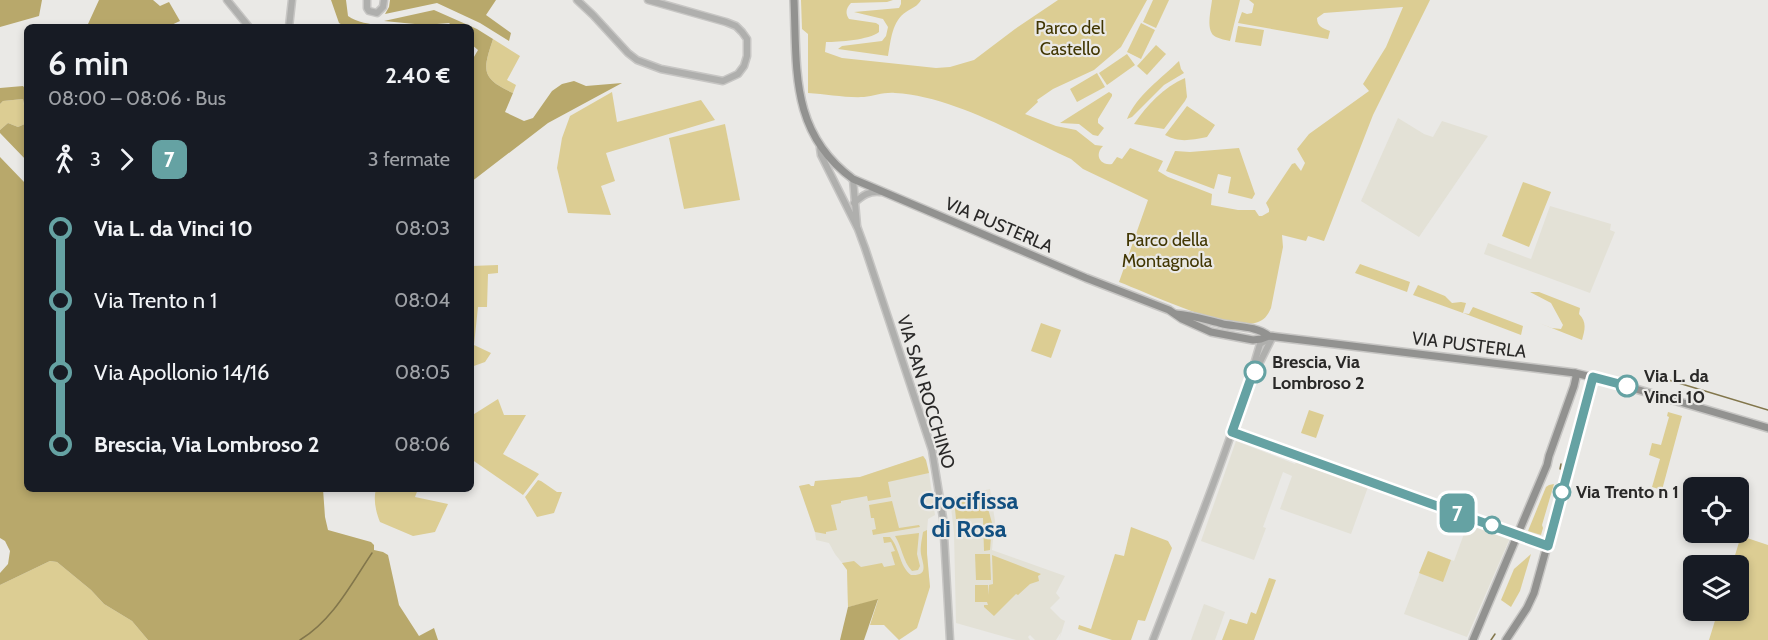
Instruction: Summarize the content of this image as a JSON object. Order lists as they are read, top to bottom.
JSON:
{
  "streets": {
    "main road": ["VIA PUSTERLA"],
    "street": ["VIA SAN ROCCHINO"]
  },
  "crossings": [
    ["VIA PUSTERLA", "VIA SAN ROCCHINO"]
  ],
  "districts": ["Crocifissa di Rosa"],
  "parks": ["Parco del Castello", "Parco della Montagnola"],
  "places": ["Brescia, Via Lombroso 2", "Via L. da Vinci 10", "Via Trento n 1"],
  "lines": ["bus line 7"],
  "page": {
    "on_map": "7",
    "heading": ["6 min", "08:00 – 08:06 · Bus", "2.40 €"],
    "legs": ["3", "7", "3 fermate"],
    "list": [
      {
        "name": "Via L. da Vinci 10",
        "value": "08:03"
      },
      {
        "name": "Via Trento n 1",
        "value": "08:04"
      },
      {
        "name": "Via Apollonio 14/16",
        "value": "08:05"
      },
      {
        "name": "Brescia, Via Lombroso 2",
        "value": "08:06"
      }
    ]
  }
}
